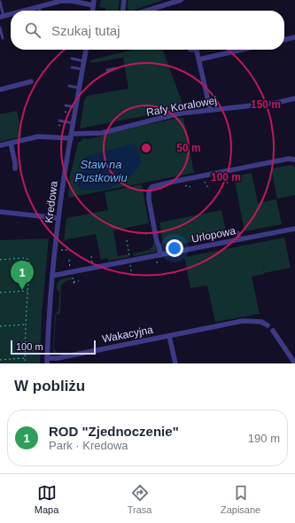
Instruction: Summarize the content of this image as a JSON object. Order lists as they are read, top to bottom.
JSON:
{
  "streets": {
    "street": [
      "Rafy Koralowej",
      "Kredowa",
      "Urlopowa",
      "Wakacyjna"
    ]
  },
  "crossings": [
    ["Rafy Koralowej", "Kredowa"],
    ["Kredowa", "Urlopowa"],
    ["Kredowa", "Wakacyjna"]
  ],
  "water": ["Staw na Pustkowiu"],
  "scale_bar": "100 m",
  "page": {
    "search": "Szukaj tutaj",
    "pins": "1",
    "scale": "100 m",
    "heading": "W pobliżu",
    "list": [
      {
        "mark": "1",
        "name": "ROD \"Zjednoczenie\"",
        "note": "Park · Kredowa",
        "value": "190 m"
      }
    ],
    "nav": ["Mapa", "Trasa", "Zapisane"]
  },
  "rings": ["150 m", "50 m", "100 m"]
}
